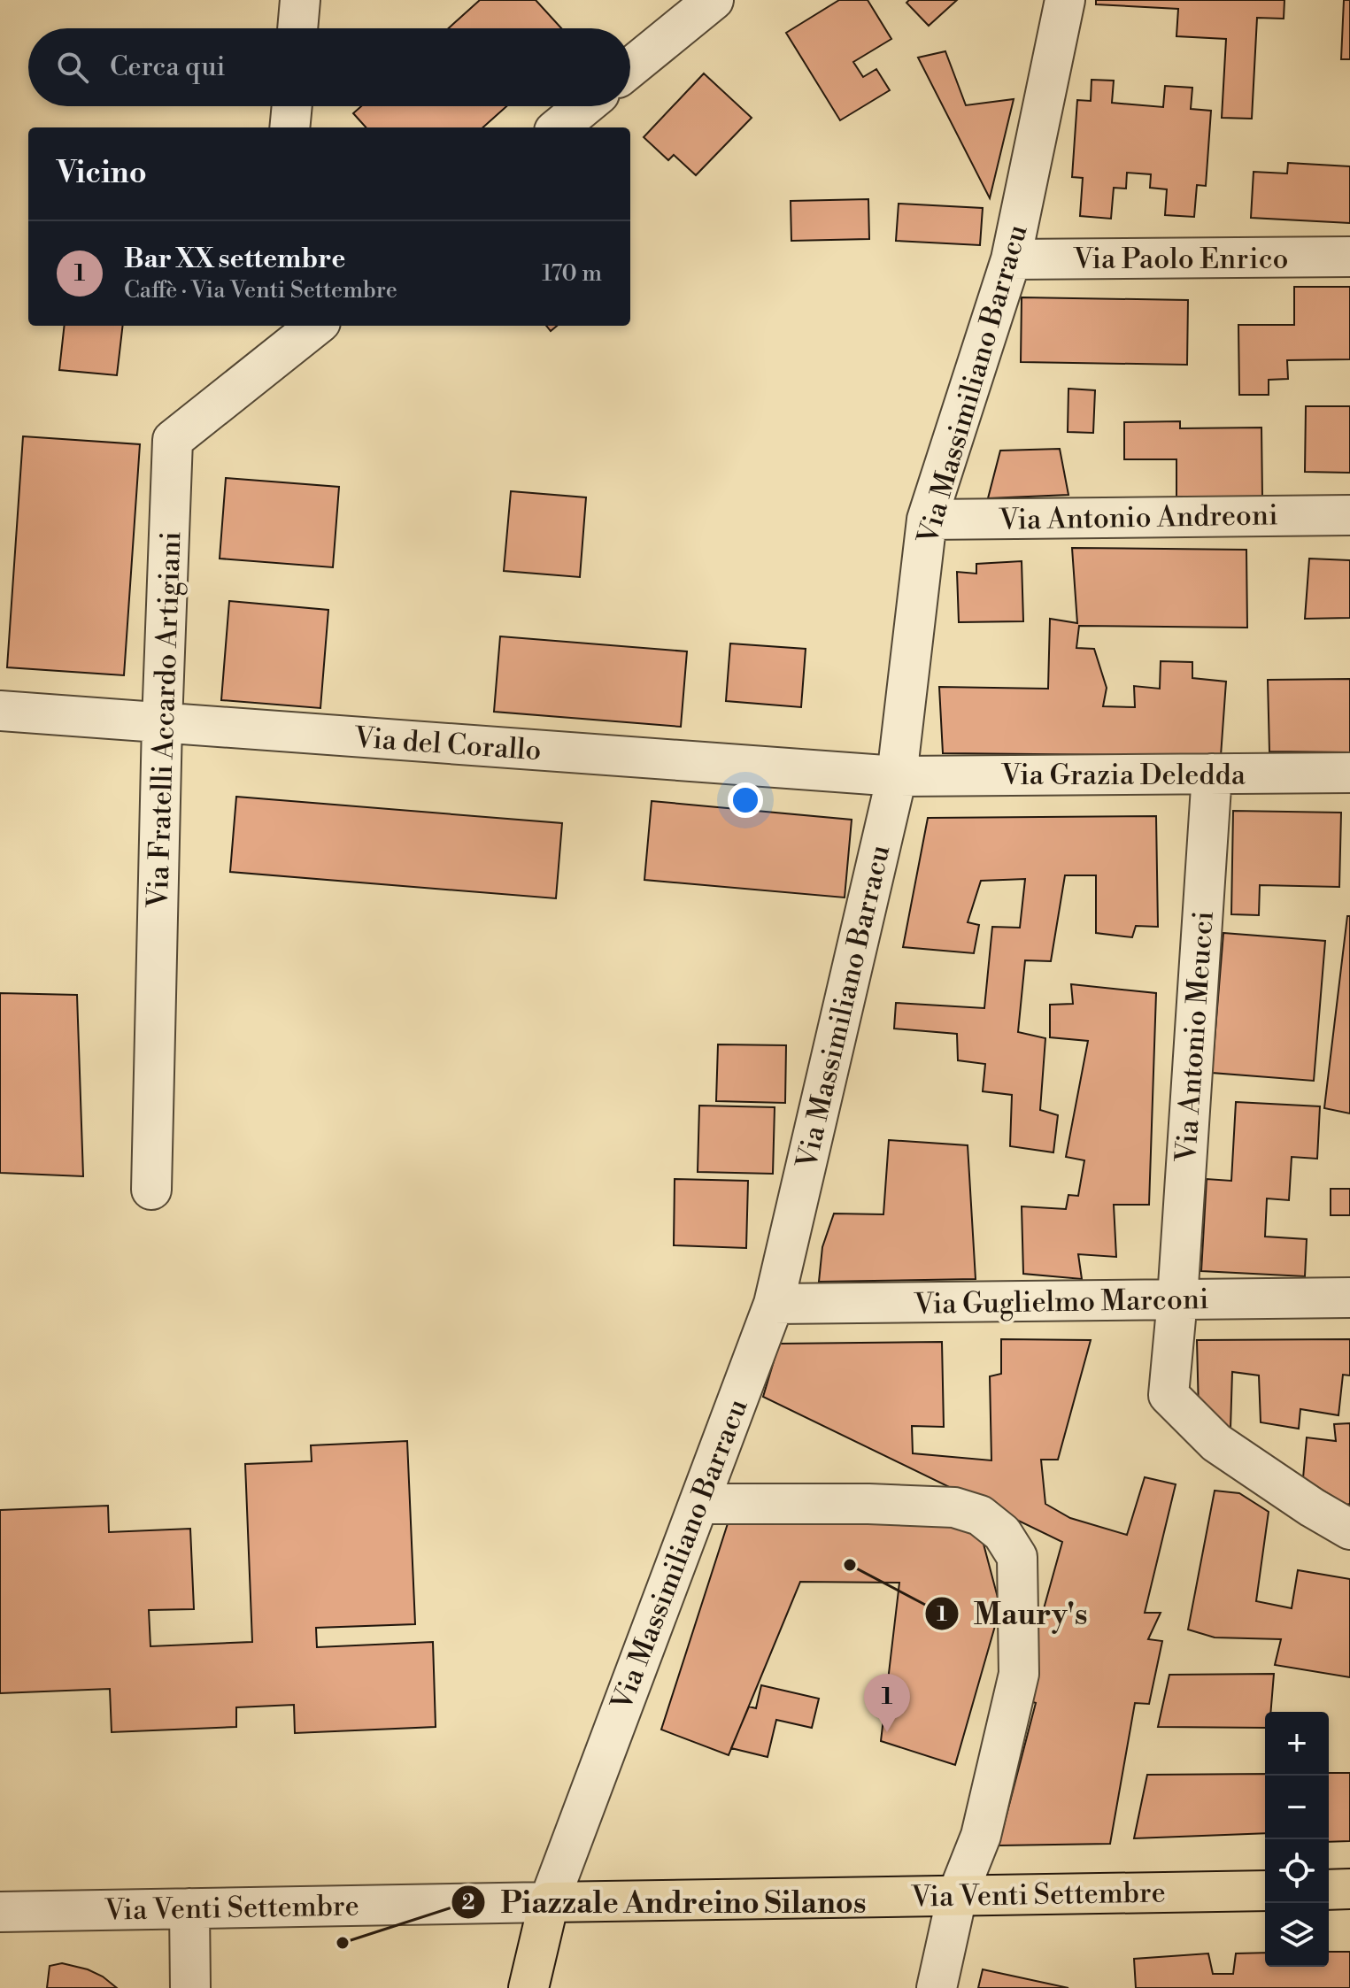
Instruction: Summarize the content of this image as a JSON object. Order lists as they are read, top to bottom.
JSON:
{
  "streets": {
    "main road": ["Via Massimiliano Barracu", "Via Venti Settembre"],
    "street": [
      "Via Paolo Enrico",
      "Via Antonio Andreoni",
      "Via Fratelli Accardo Artigiani",
      "Via del Corallo",
      "Via Grazia Deledda",
      "Via Antonio Meucci",
      "Via Guglielmo Marconi"
    ]
  },
  "crossings": [
    ["Via Paolo Enrico", "Via Massimiliano Barracu"],
    ["Via Massimiliano Barracu", "Via Antonio Andreoni"],
    ["Via Massimiliano Barracu", "Via del Corallo"],
    ["Via Massimiliano Barracu", "Via Grazia Deledda"],
    ["Via Massimiliano Barracu", "Via Guglielmo Marconi"],
    ["Via Massimiliano Barracu", "Via Venti Settembre"],
    ["Via Fratelli Accardo Artigiani", "Via del Corallo"],
    ["Via del Corallo", "Via Grazia Deledda"],
    ["Via Grazia Deledda", "Via Antonio Meucci"],
    ["Via Antonio Meucci", "Via Guglielmo Marconi"]
  ],
  "places": ["Maury's", "Piazzale Andreino Silanos"],
  "page": {
    "search": "Cerca qui",
    "heading": "Vicino",
    "list": [
      {
        "mark": "1",
        "name": "Bar XX settembre",
        "note": "Caffè · Via Venti Settembre",
        "value": "170 m"
      }
    ],
    "pins": "1",
    "map_buttons": ["+", "−"]
  }
}
